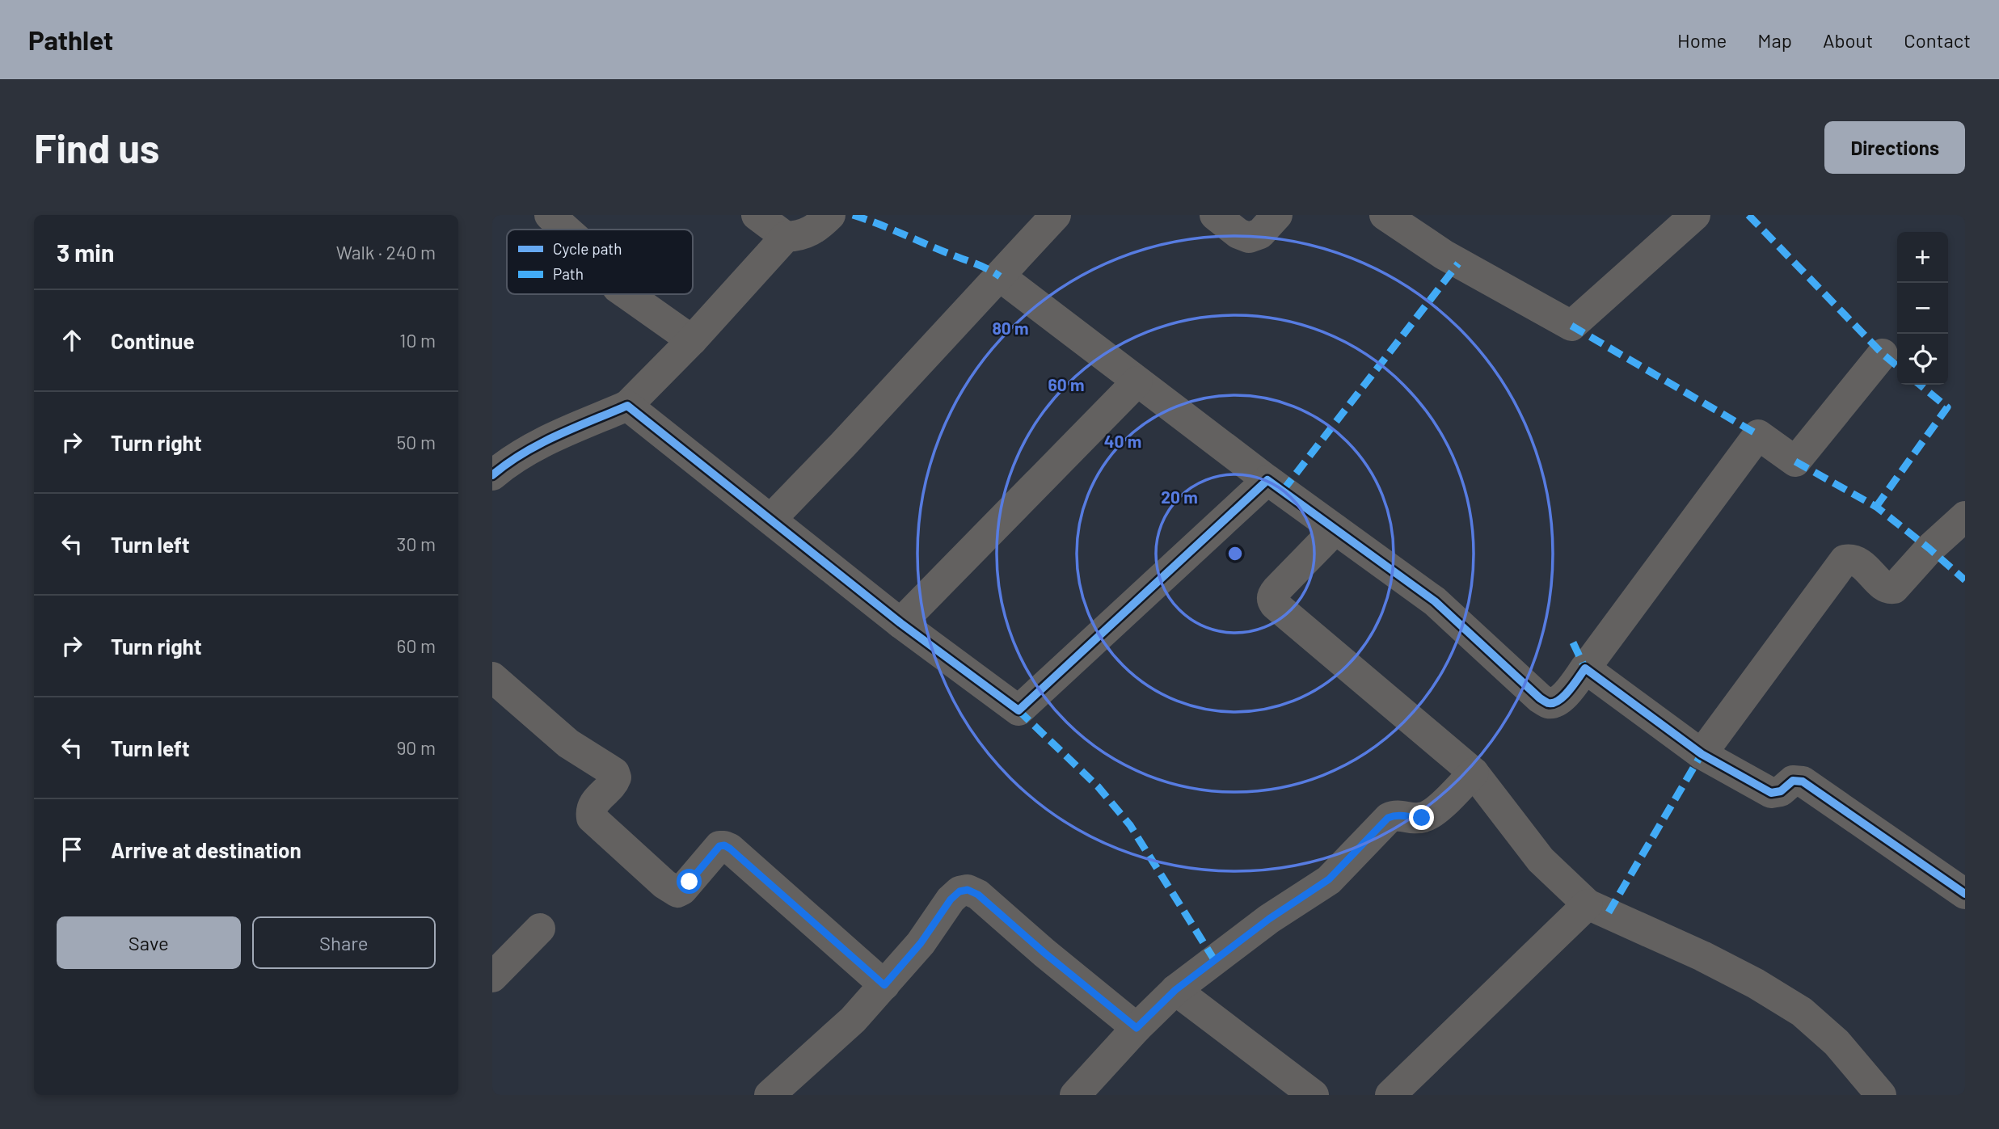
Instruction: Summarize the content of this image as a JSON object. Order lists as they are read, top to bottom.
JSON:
{
  "legend": ["Cycle path", "Path"],
  "page": {
    "header": "Pathlet",
    "nav": [
      "Home",
      "Map",
      "About",
      "Contact"
    ],
    "buttons": [
      "Directions",
      ["Save", "Share"]
    ],
    "title": "Find us",
    "heading": ["3 min", "Walk · 240 m"],
    "map_buttons": ["+", "−"],
    "list": [
      ["Continue", "10 m"],
      ["Turn right", "50 m"],
      ["Turn left", "30 m"],
      ["Turn right", "60 m"],
      ["Turn left", "90 m"],
      "Arrive at destination"
    ]
  },
  "rings": [
    "80 m",
    "60 m",
    "40 m",
    "20 m"
  ]
}
